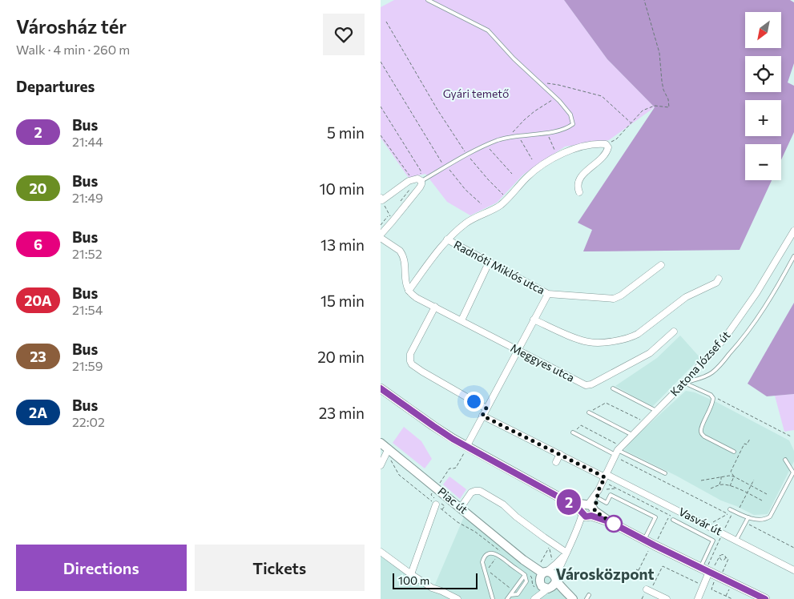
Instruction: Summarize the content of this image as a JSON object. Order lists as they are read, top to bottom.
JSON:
{
  "streets": {
    "street": [
      "Radnóti Miklós utca",
      "Meggyes utca",
      "Katona József út",
      "Piac út",
      "Vasvár út"
    ]
  },
  "crossings": [
    ["Katona József út", "Vasvár út"]
  ],
  "districts": ["Városközpont"],
  "parks": ["Gyári temető"],
  "lines": ["bus line 2"],
  "scale_bar": "100 m",
  "north": "bottom left",
  "page": {
    "heading": [
      ["Városház tér", "Walk · 4 min · 260 m"],
      "Departures"
    ],
    "on_map": "2",
    "map_buttons": ["+", "−"],
    "list": [
      {
        "mark": "2",
        "name": "Bus",
        "note": "21:44",
        "value": "5 min"
      },
      {
        "mark": "20",
        "name": "Bus",
        "note": "21:49",
        "value": "10 min"
      },
      {
        "mark": "6",
        "name": "Bus",
        "note": "21:52",
        "value": "13 min"
      },
      {
        "mark": "20A",
        "name": "Bus",
        "note": "21:54",
        "value": "15 min"
      },
      {
        "mark": "23",
        "name": "Bus",
        "note": "21:59",
        "value": "20 min"
      },
      {
        "mark": "2A",
        "name": "Bus",
        "note": "22:02",
        "value": "23 min"
      }
    ],
    "buttons": ["Directions", "Tickets"],
    "scale": "100 m"
  }
}
